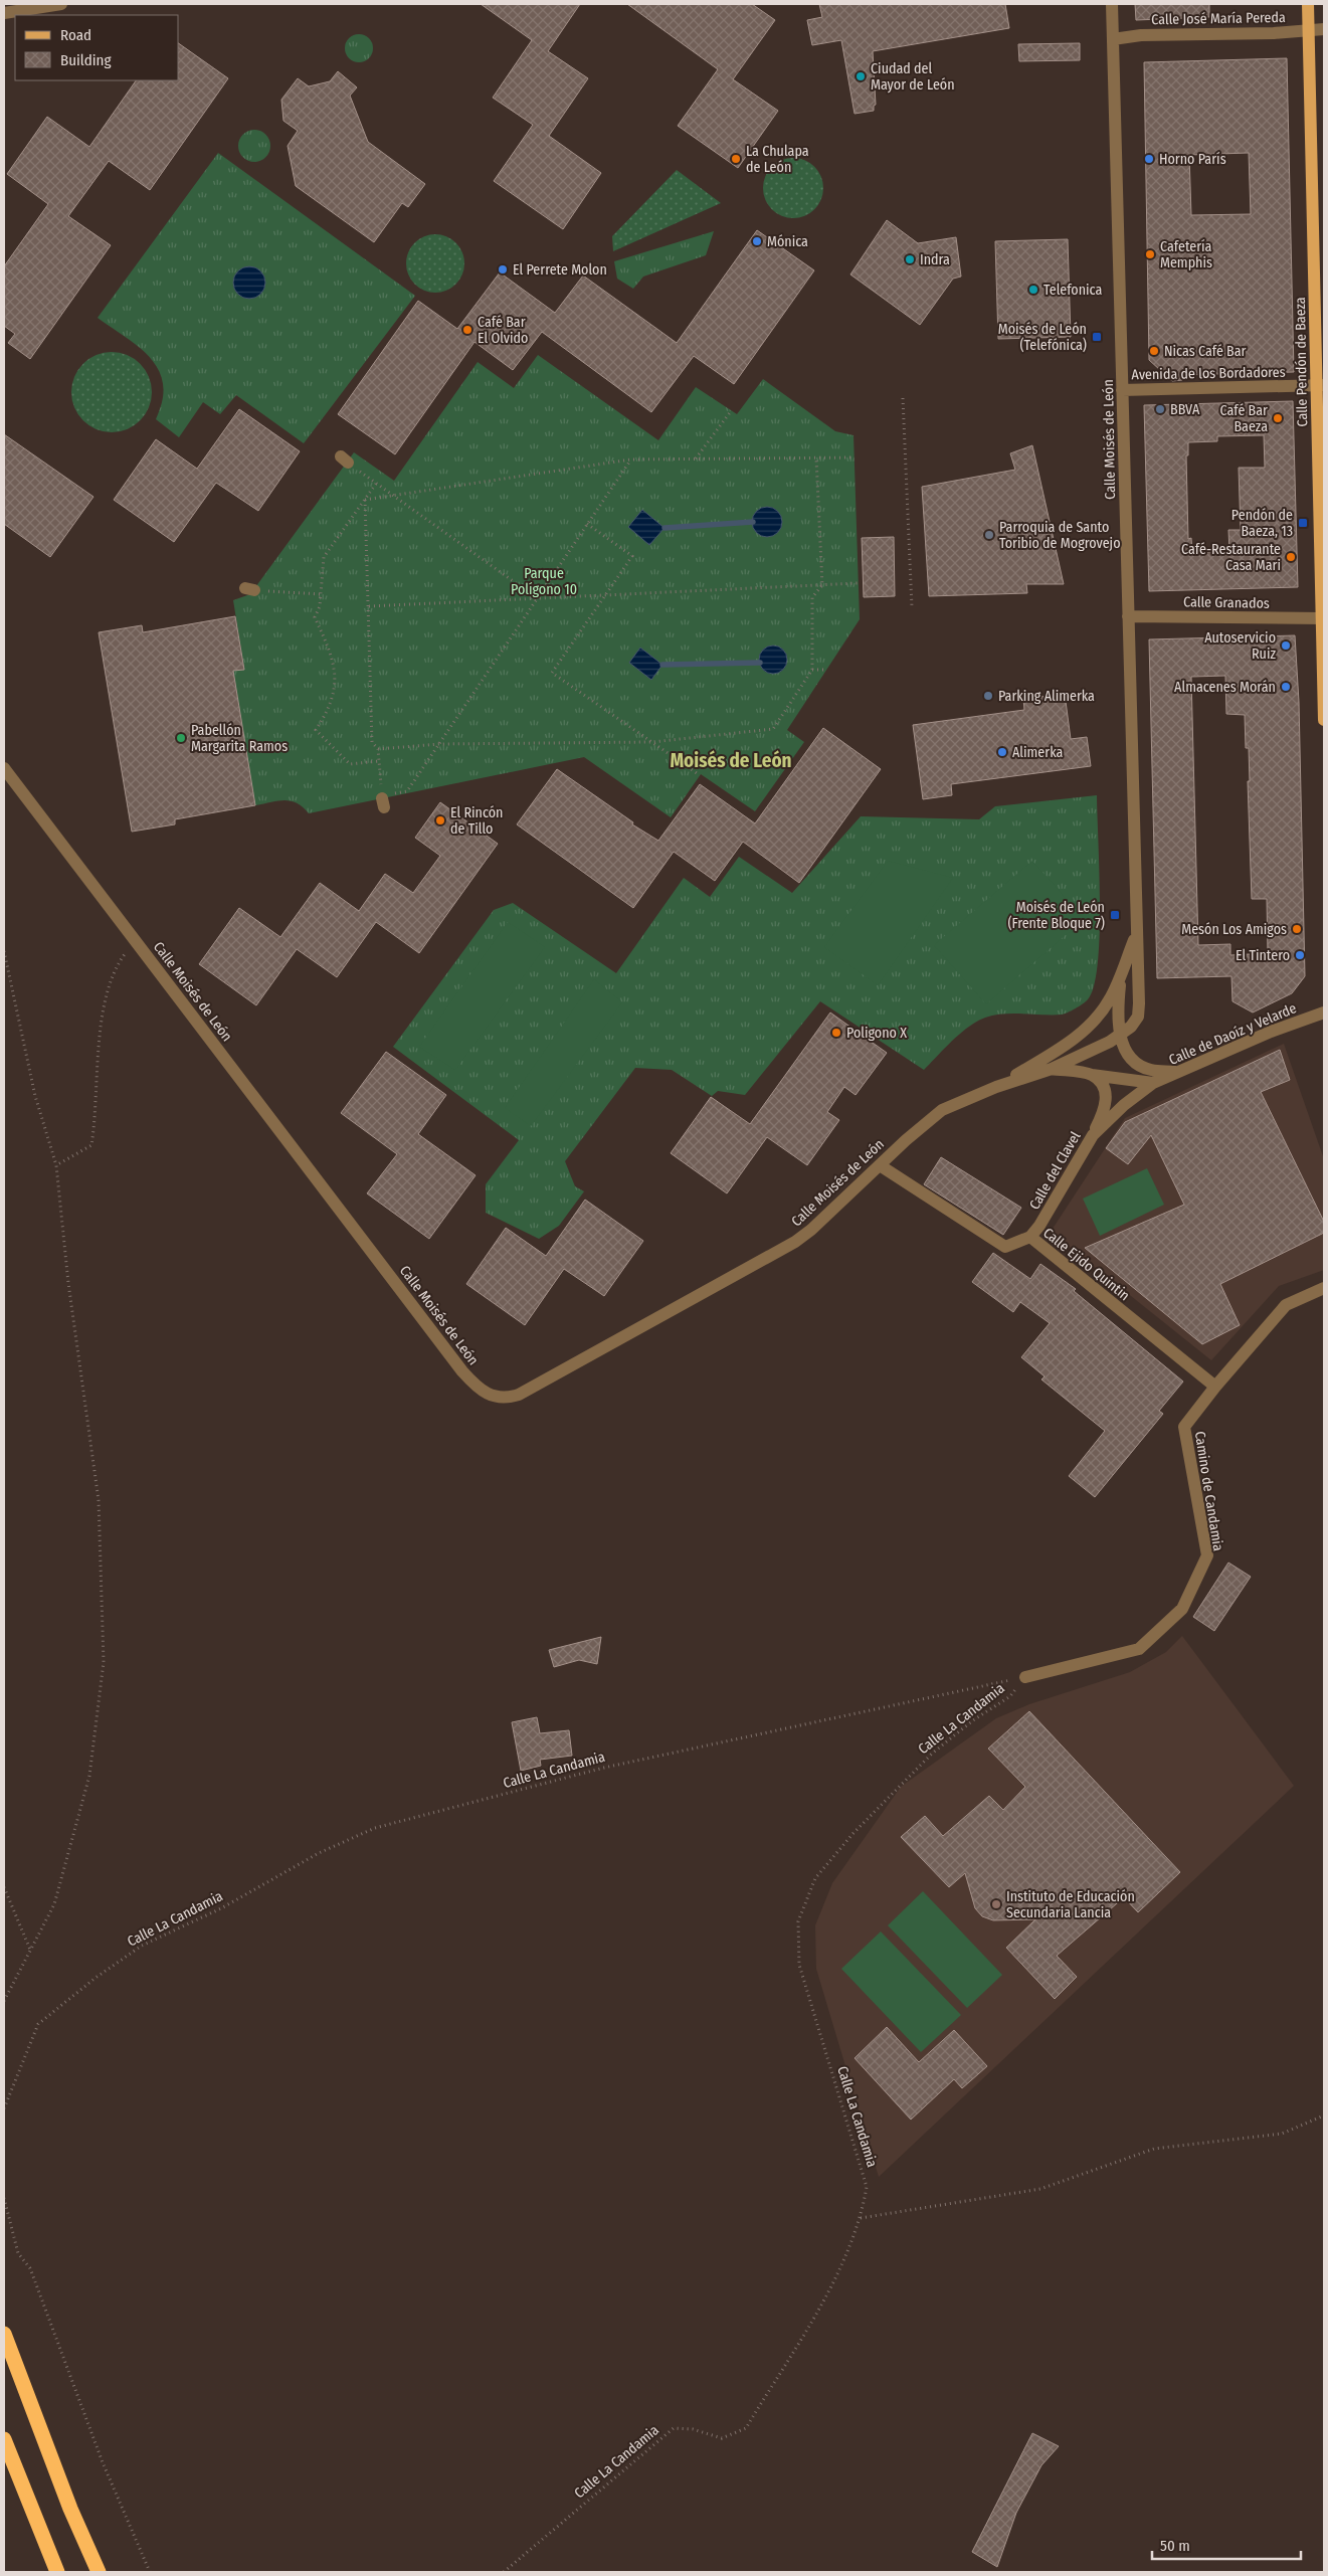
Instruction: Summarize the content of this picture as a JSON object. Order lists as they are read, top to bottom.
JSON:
{
  "streets": {
    "main road": ["Calle Pendón de Baeza"],
    "street": [
      "Calle José María Pereda",
      "Avenida de los Bordadores",
      "Calle Moisés de León",
      "Calle Granados",
      "Calle de Daoíz y Velarde",
      "Calle del Clavel",
      "Calle Ejido Quintin",
      "Camino de Candamia"
    ],
    "path": ["Calle La Candamia"]
  },
  "crossings": [
    ["Calle José María Pereda", "Calle Pendón de Baeza"],
    ["Calle José María Pereda", "Calle Moisés de León"],
    ["Calle Pendón de Baeza", "Avenida de los Bordadores"],
    ["Calle Pendón de Baeza", "Calle Granados"],
    ["Avenida de los Bordadores", "Calle Moisés de León"],
    ["Calle Moisés de León", "Calle Granados"],
    ["Calle Moisés de León", "Calle de Daoíz y Velarde"],
    ["Calle Moisés de León", "Calle del Clavel"],
    ["Calle Moisés de León", "Calle Ejido Quintin"],
    ["Calle de Daoíz y Velarde", "Calle del Clavel"],
    ["Calle del Clavel", "Calle Ejido Quintin"],
    ["Calle Ejido Quintin", "Camino de Candamia"],
    ["Camino de Candamia", "Calle La Candamia"]
  ],
  "districts": ["Moisés de León"],
  "parks": ["Parque Polígono 10"],
  "places": {
    "other": [
      "Ciudad del Mayor de León",
      "La Chulapa de León",
      "Horno París",
      "Mónica",
      "Cafetería Memphis",
      "Indra",
      "El Perrete Molon",
      "Telefonica",
      "Café Bar El Olvido",
      "Nicas Café Bar",
      "BBVA",
      "Café Bar Baeza",
      "Parroquia de Santo Toribio de Mogrovejo",
      "Café-Restaurante Casa Mari",
      "Autoservicio Ruiz",
      "Almacenes Morán",
      "Parking Alimerka",
      "Pabellón Margarita Ramos",
      "Alimerka",
      "El Rincón de Tillo",
      "Mesón Los Amigos",
      "El Tintero",
      "Poligono X",
      "Instituto de Educación Secundaria Lancia"
    ],
    "transit": ["Moisés de León (Telefónica)", "Pendón de Baeza, 13", "Moisés de León (Frente Bloque 7)"]
  },
  "legend": ["Road", "Building"],
  "scale_bar": "50 m"
}
